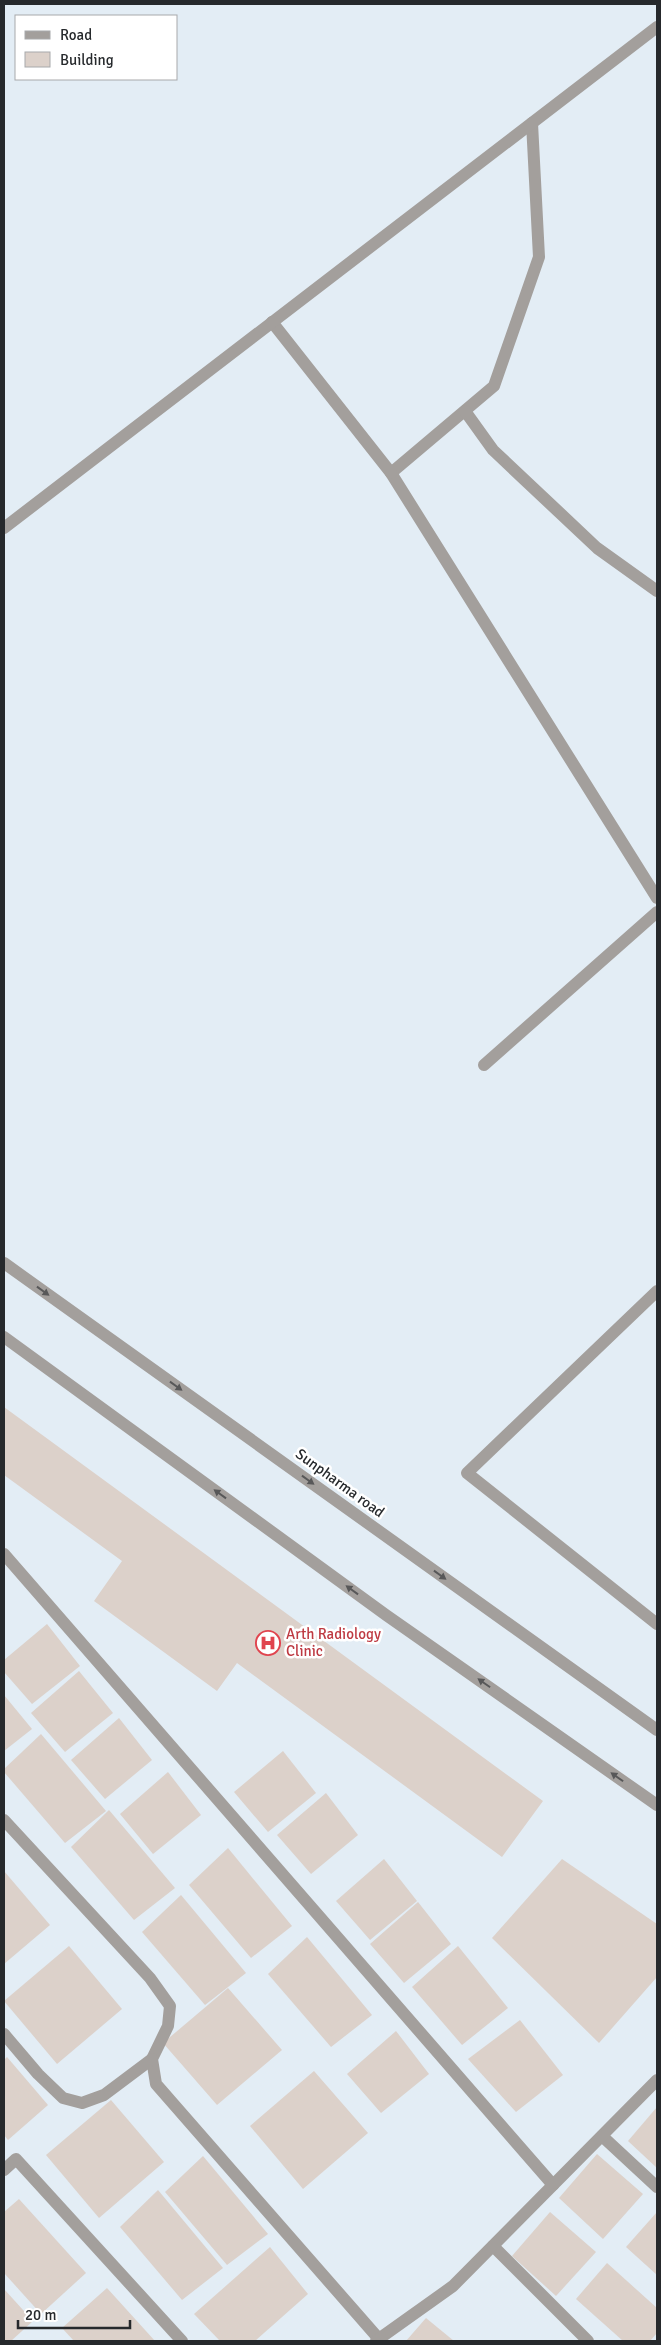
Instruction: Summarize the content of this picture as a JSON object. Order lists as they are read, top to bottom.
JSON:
{
  "streets": {
    "street": ["Sunpharma road"]
  },
  "places": {
    "hospital": ["Arth Radiology Clinic"]
  },
  "legend": ["Road", "Building"],
  "scale_bar": "20 m"
}
